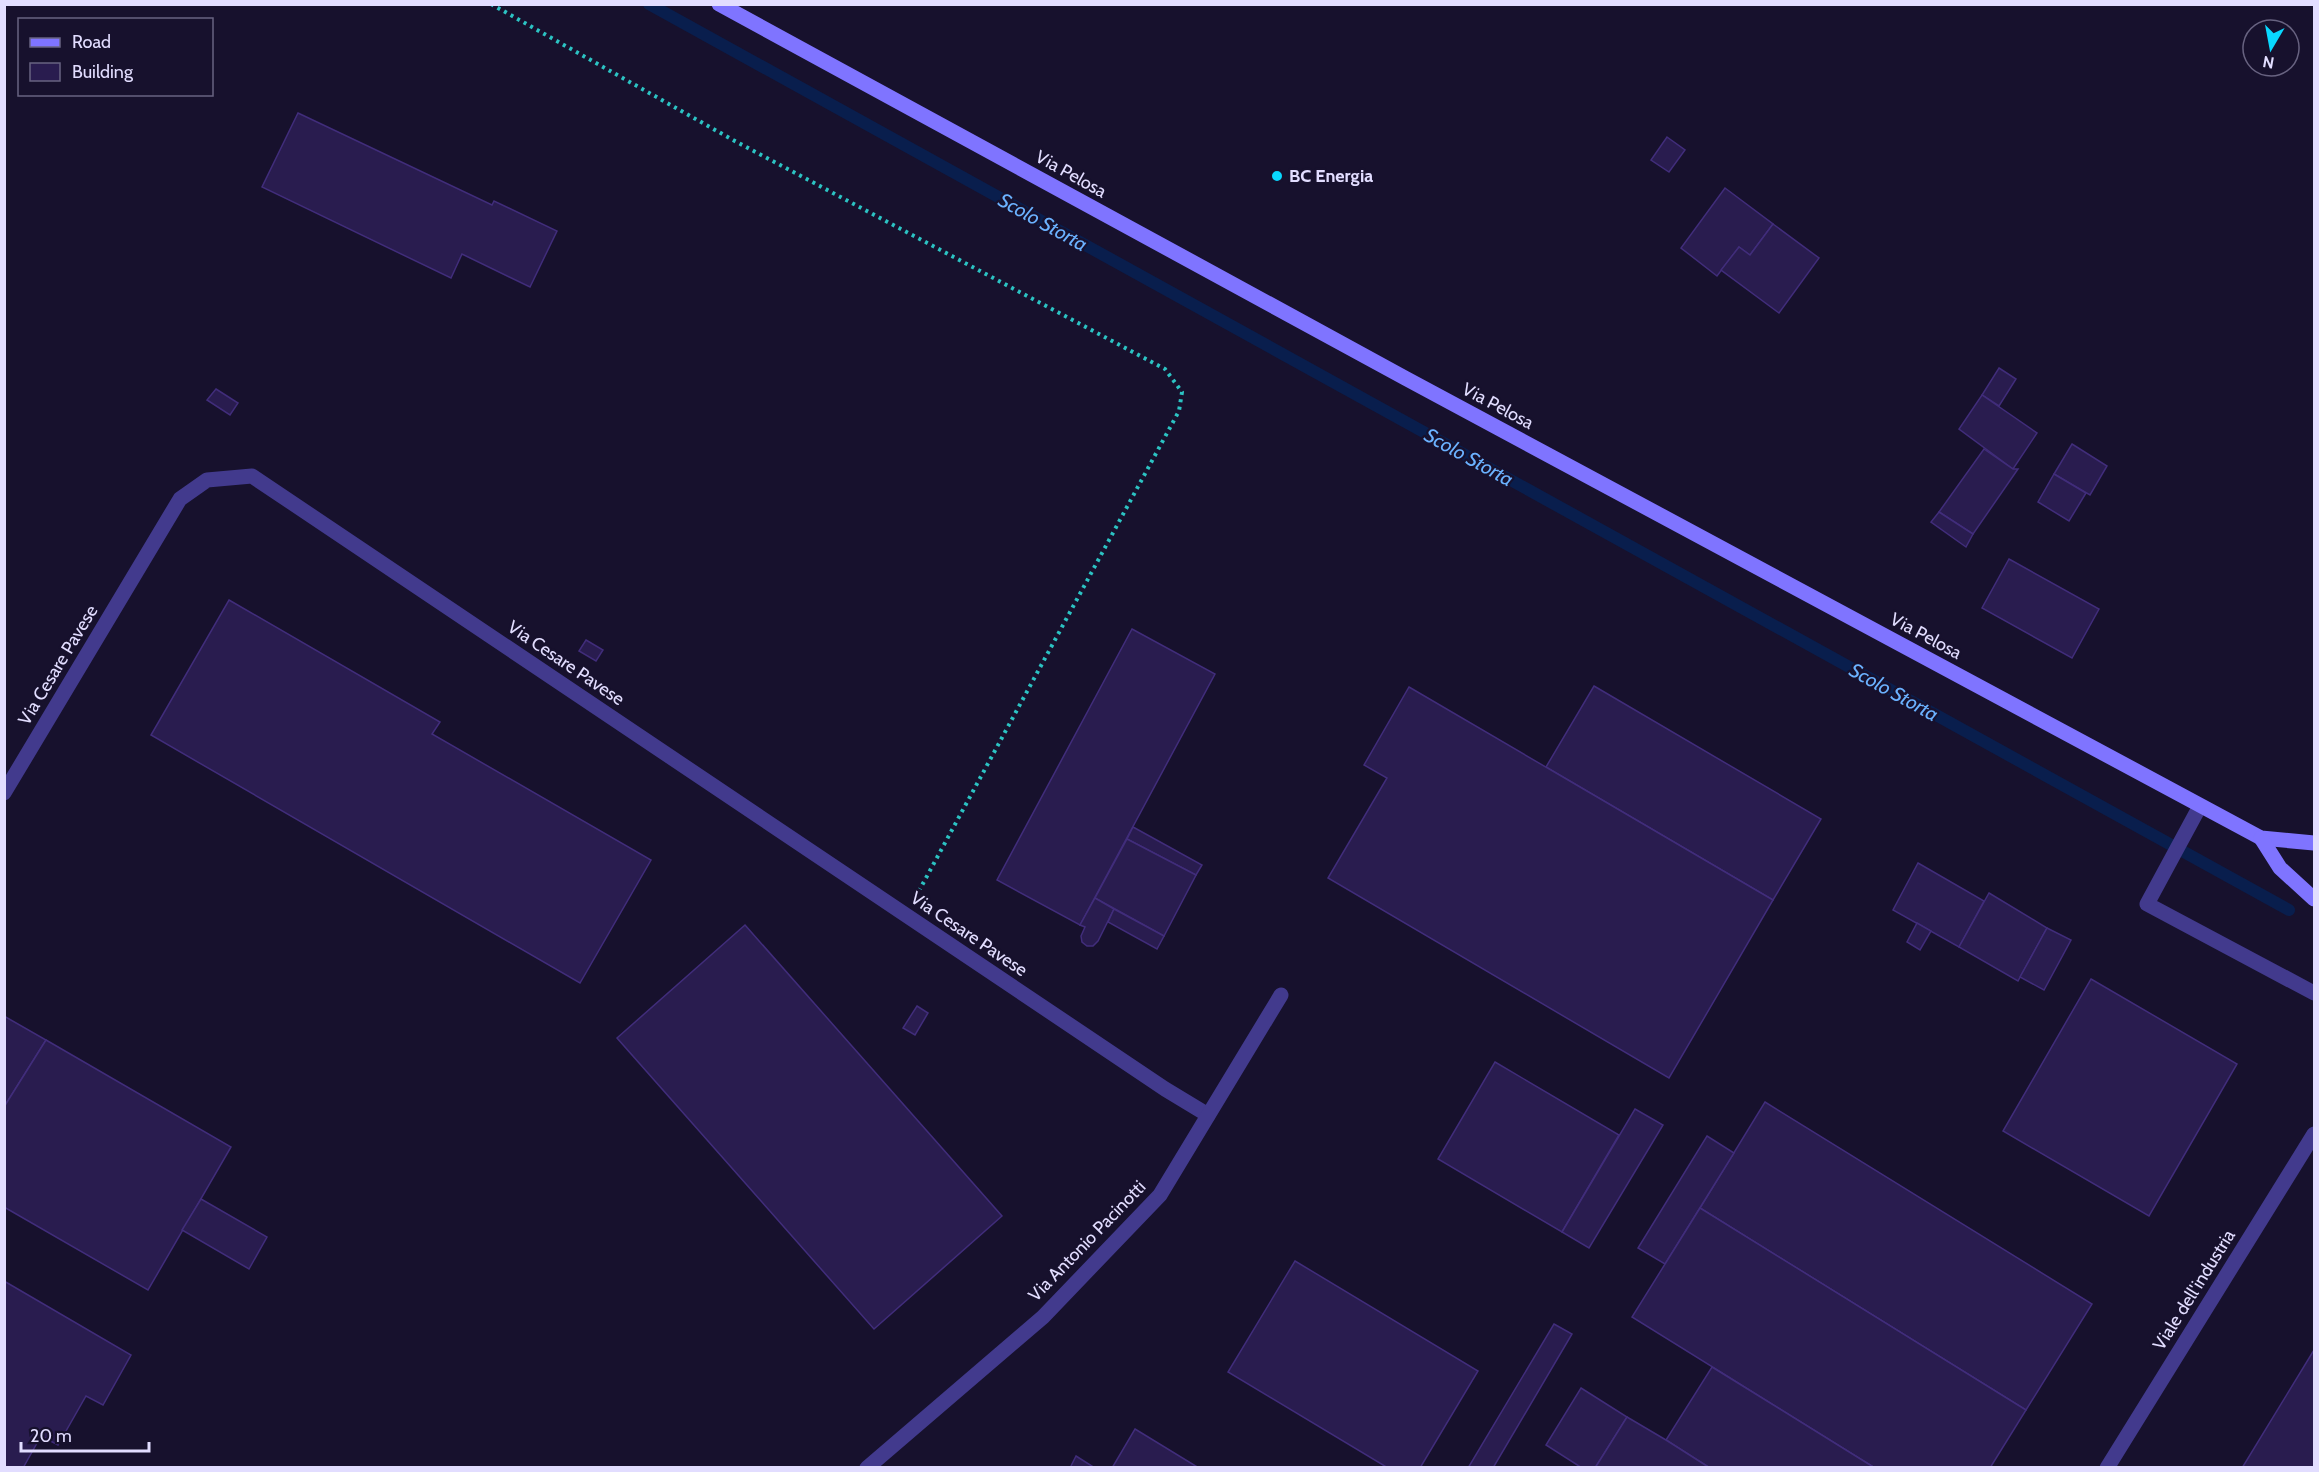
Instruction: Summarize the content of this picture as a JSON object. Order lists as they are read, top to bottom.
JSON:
{
  "streets": {
    "main road": ["Via Pelosa"],
    "street": ["Via Cesare Pavese", "Via Antonio Pacinotti", "Viale dell'industria"]
  },
  "crossings": [
    ["Via Cesare Pavese", "Via Antonio Pacinotti"]
  ],
  "water": ["Scolo Storta"],
  "places": ["BC Energia"],
  "legend": ["Road", "Building"],
  "scale_bar": "20 m",
  "north": "bottom"
}
